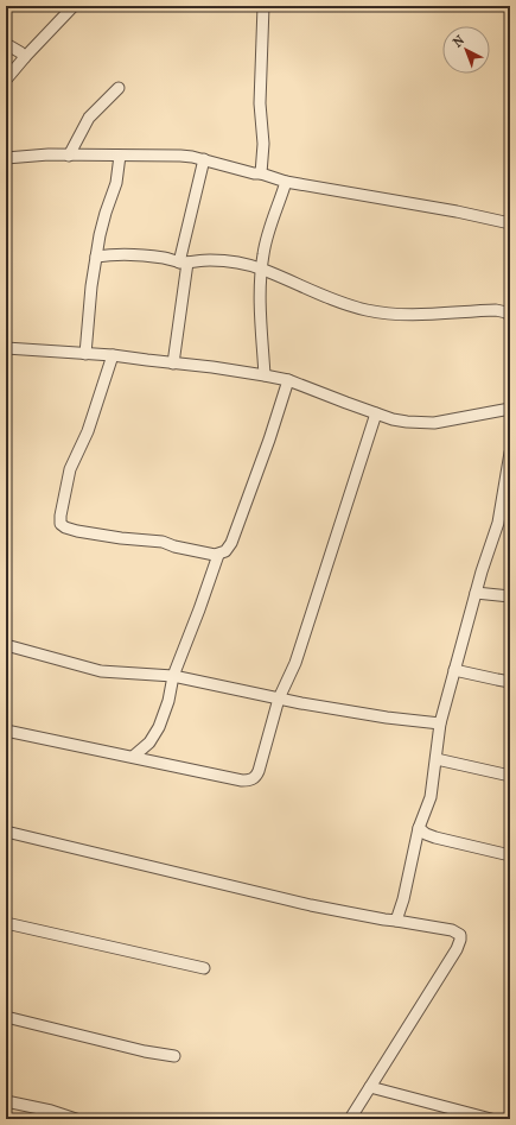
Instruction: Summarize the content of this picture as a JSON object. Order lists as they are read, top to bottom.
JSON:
{
  "north": "top left"
}
